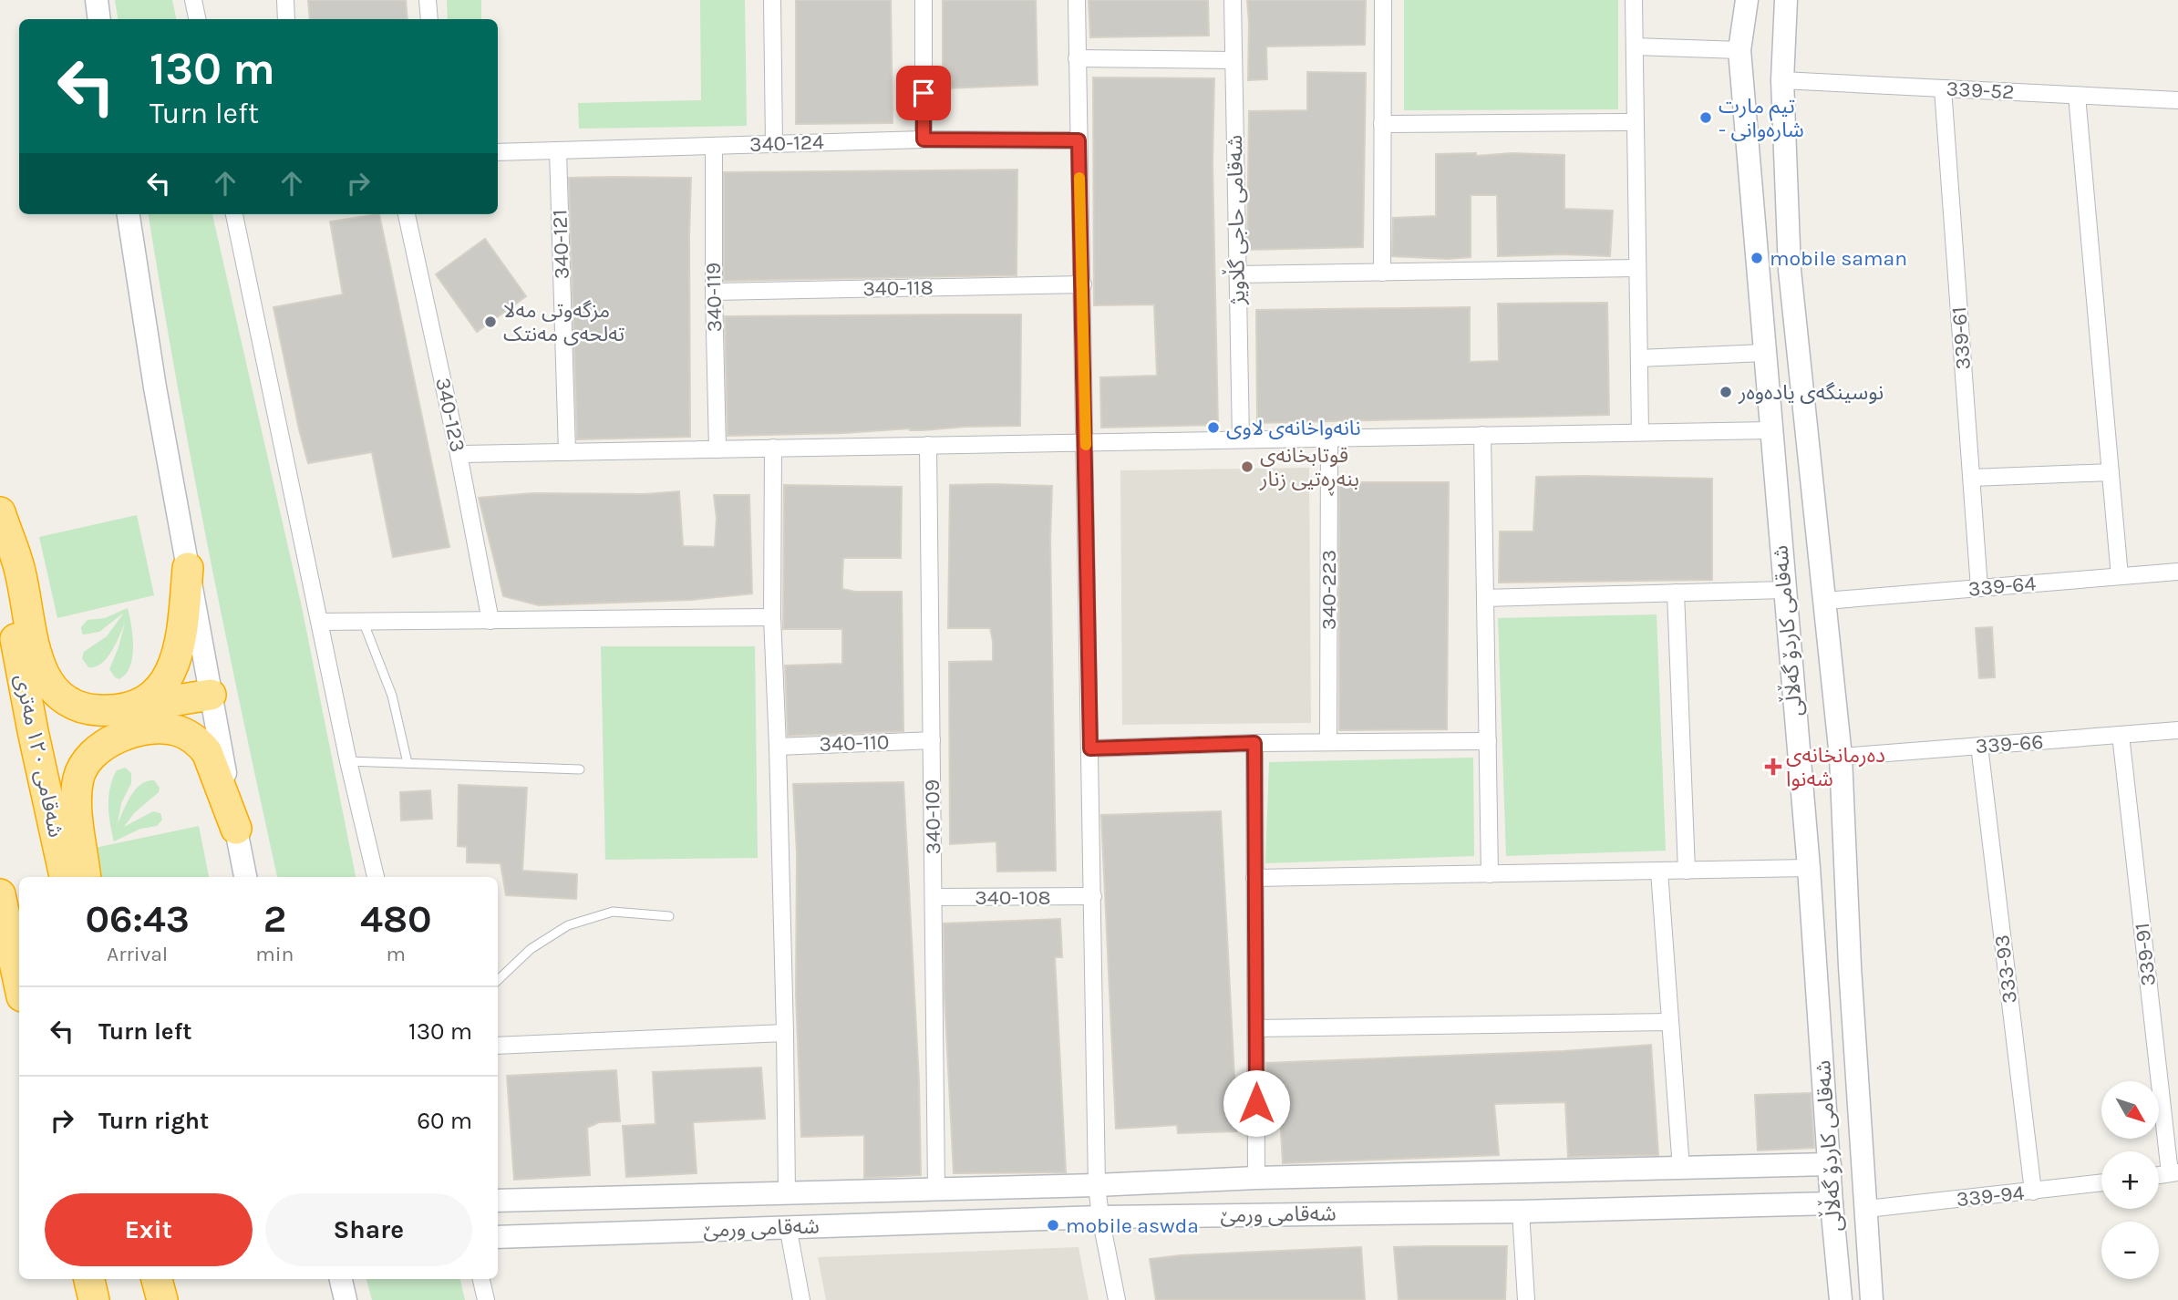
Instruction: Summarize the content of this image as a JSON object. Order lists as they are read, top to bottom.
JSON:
{
  "streets": {
    "highway": ["شەقامی ١٢٠ مەتری"],
    "street": [
      "339-52",
      "340-124",
      "شەقامی حاجی گڵاویژ",
      "340-121",
      "340-118",
      "340-119",
      "339-61",
      "340-123",
      "339-64",
      "340-223",
      "شەقامی کاردۆ گەڵاڵی",
      "340-110",
      "339-66",
      "340-109",
      "340-108",
      "339-91",
      "333-93",
      "339-94",
      "شەقامی ورمێ"
    ]
  },
  "crossings": [
    ["339-52", "339-61"],
    ["339-52", "شەقامی کاردۆ گەڵاڵی"],
    ["340-124", "340-121"],
    ["340-124", "340-119"],
    ["340-118", "340-119"],
    ["339-61", "339-64"],
    ["339-64", "شەقامی کاردۆ گەڵاڵی"],
    ["شەقامی کاردۆ گەڵاڵی", "339-66"],
    ["شەقامی کاردۆ گەڵاڵی", "339-94"],
    ["شەقامی کاردۆ گەڵاڵی", "شەقامی ورمێ"],
    ["340-110", "340-109"],
    ["339-66", "339-91"],
    ["339-66", "333-93"],
    ["340-109", "340-108"],
    ["340-109", "شەقامی ورمێ"],
    ["333-93", "339-94"]
  ],
  "places": {
    "other": [
      "تیم مارت - شارەوانی",
      "mobile saman",
      "مزگەوتی مەلا تەلحەی مەنتک",
      "نوسینگەی یادەوەر",
      "نانەواخانەی لاوی",
      "قوتابخانەی بنەڕەتیی زنار",
      "mobile aswda"
    ],
    "health": ["دەرمانخانەی شەنوا"]
  },
  "north": "bottom right",
  "page": {
    "turn": ["130 m", "Turn left"],
    "eta": [
      "06:43",
      "Arrival",
      "2",
      "min",
      "480",
      "m"
    ],
    "list": [
      {
        "name": "Turn left",
        "value": "130 m"
      },
      {
        "name": "Turn right",
        "value": "60 m"
      }
    ],
    "map_buttons": ["+", "−"],
    "buttons": ["Exit", "Share"]
  }
}
